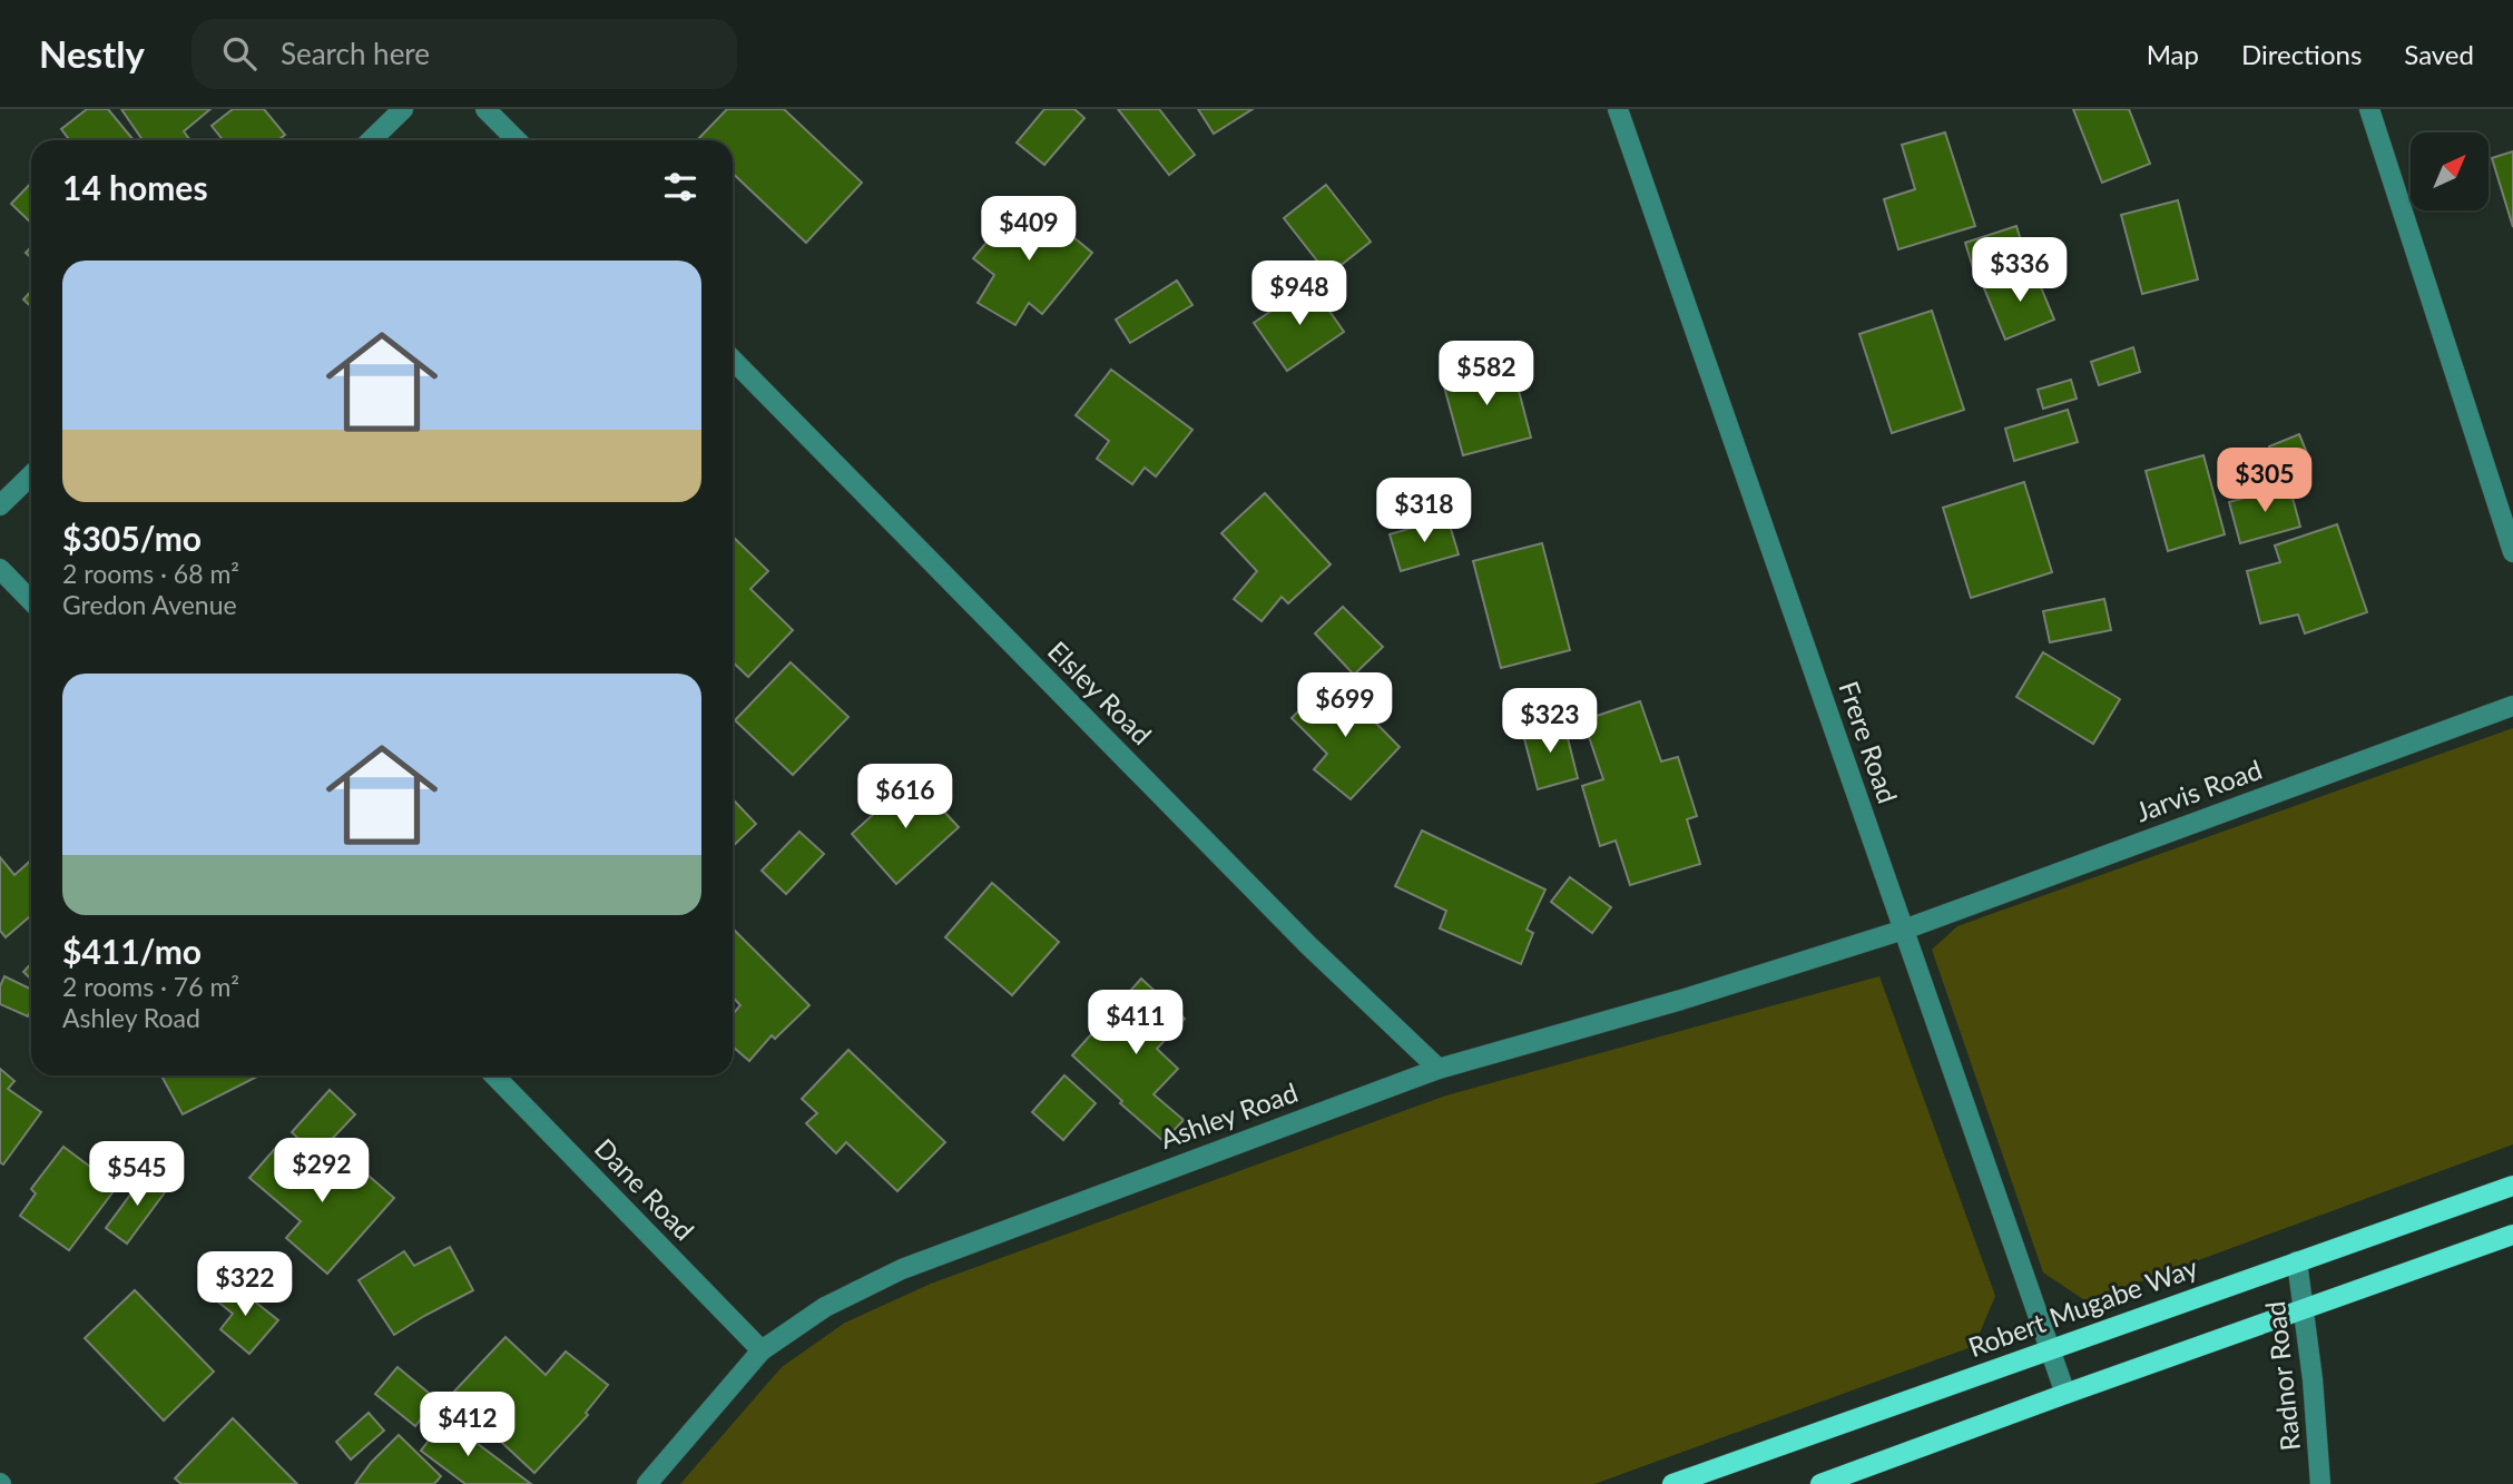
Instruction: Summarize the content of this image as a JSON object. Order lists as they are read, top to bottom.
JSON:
{
  "streets": {
    "main road": ["Robert Mugabe Way"],
    "street": [
      "Elsley Road",
      "Frere Road",
      "Jarvis Road",
      "Ashley Road",
      "Dane Road",
      "Radnor Road"
    ]
  },
  "crossings": [
    ["Elsley Road", "Ashley Road"],
    ["Frere Road", "Jarvis Road"],
    ["Frere Road", "Ashley Road"],
    ["Frere Road", "Robert Mugabe Way"],
    ["Jarvis Road", "Ashley Road"],
    ["Ashley Road", "Dane Road"],
    ["Robert Mugabe Way", "Radnor Road"]
  ],
  "north": "top right",
  "page": {
    "header": "Nestly",
    "search": "Search here",
    "nav": ["Map", "Directions", "Saved"],
    "heading": "14 homes",
    "price": [
      "$409",
      "$336",
      "$948",
      "$582",
      "$305",
      "$318",
      "$699",
      "$323",
      "$616",
      "$411",
      "$292",
      "$545",
      "$322",
      "$412"
    ],
    "list": [
      {
        "name": "$305/mo",
        "note": "2 rooms · 68 m² · Gredon Avenue"
      },
      {
        "name": "$411/mo",
        "note": "2 rooms · 76 m² · Ashley Road"
      }
    ]
  }
}
